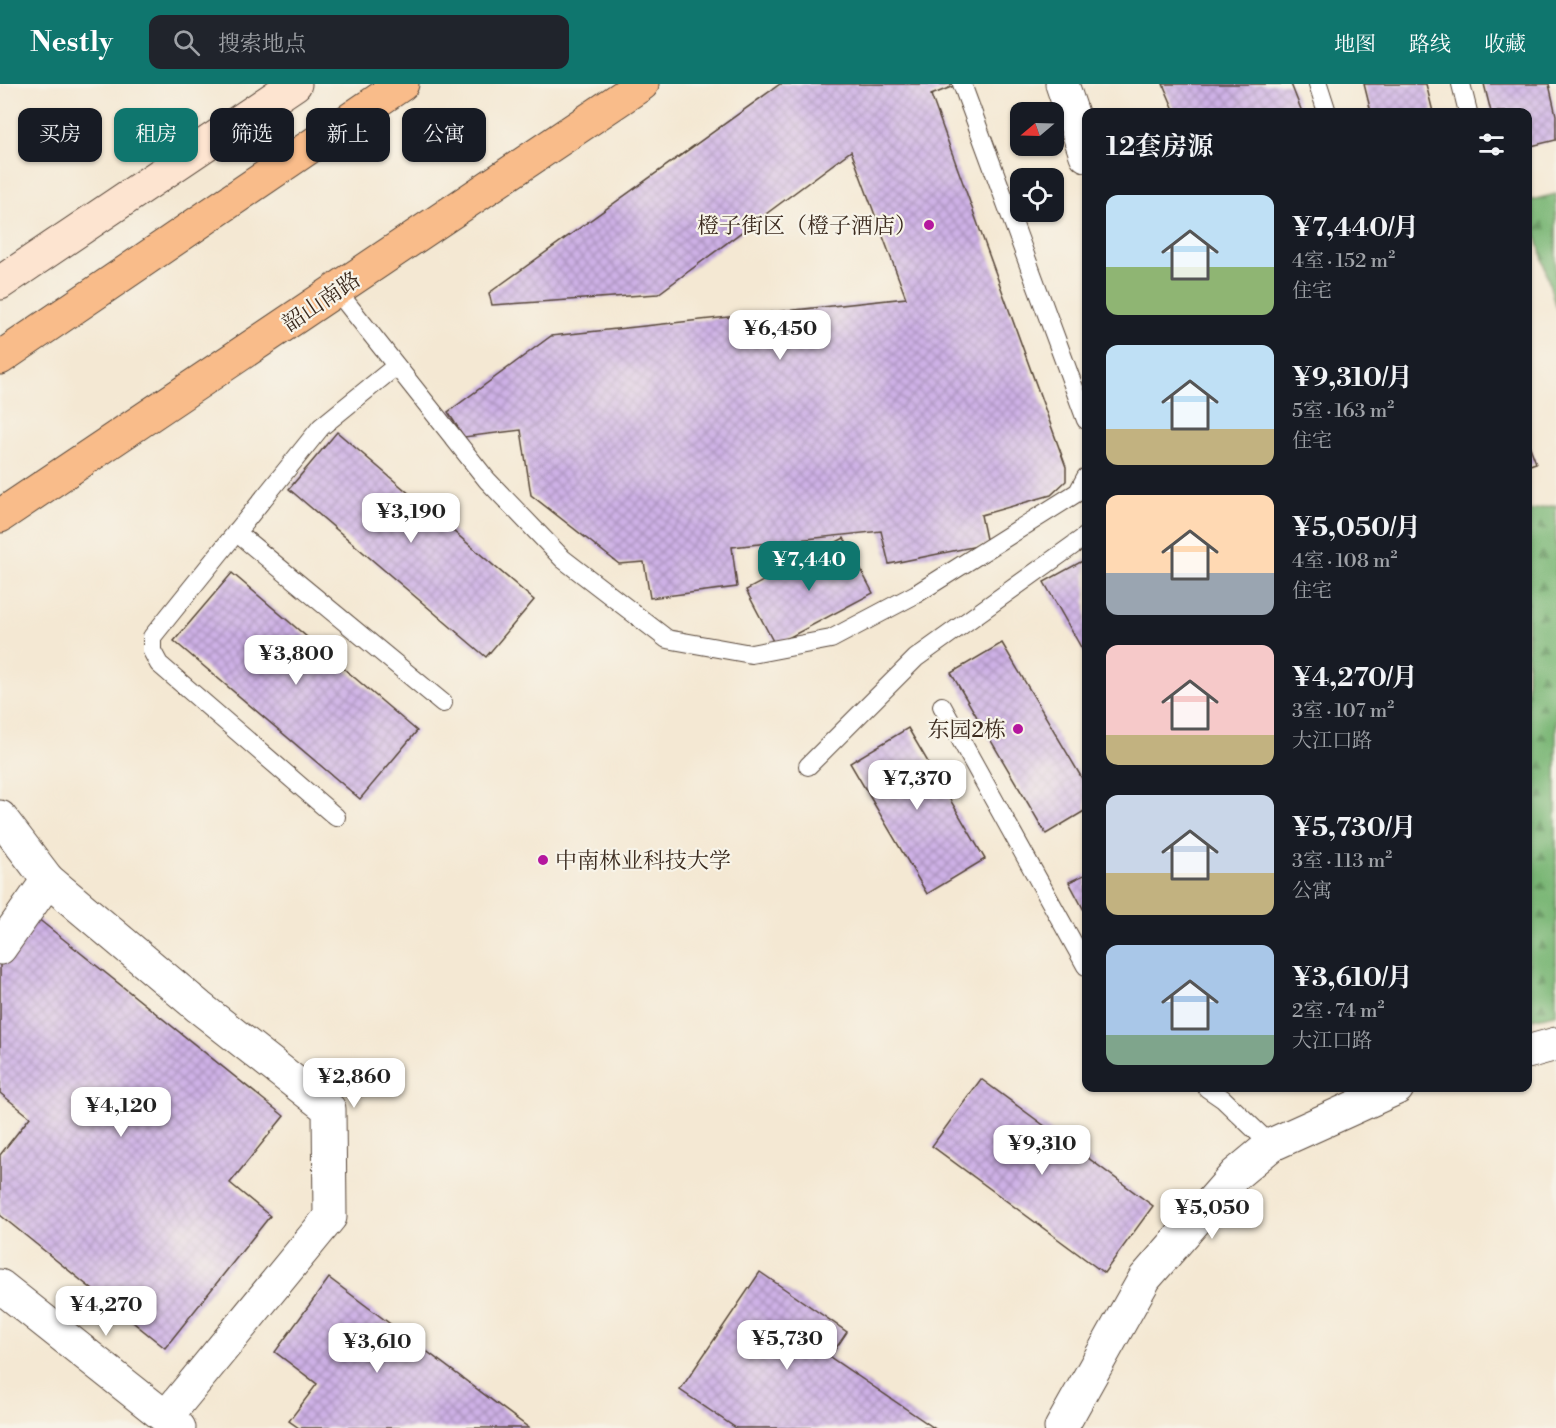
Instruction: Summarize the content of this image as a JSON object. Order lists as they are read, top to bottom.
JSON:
{
  "streets": {
    "main road": ["韶山南路"]
  },
  "places": ["橙子街区（橙子酒店）", "东园2栋", "中南林业科技大学"],
  "north": "left",
  "page": {
    "header": "Nestly",
    "search": "搜索地点",
    "nav": ["地图", "路线", "收藏"],
    "chip": [
      "买房",
      "租房",
      "筛选",
      "新上",
      "公寓"
    ],
    "heading": "12套房源",
    "list": [
      {
        "name": "¥7,440/月",
        "note": "4室 · 152 m² · 住宅"
      },
      {
        "name": "¥9,310/月",
        "note": "5室 · 163 m² · 住宅"
      },
      {
        "name": "¥5,050/月",
        "note": "4室 · 108 m² · 住宅"
      },
      {
        "name": "¥4,270/月",
        "note": "3室 · 107 m² · 大江口路"
      },
      {
        "name": "¥5,730/月",
        "note": "3室 · 113 m² · 公寓"
      },
      {
        "name": "¥3,610/月",
        "note": "2室 · 74 m² · 大江口路"
      }
    ],
    "price": [
      "¥6,450",
      "¥3,190",
      "¥7,440",
      "¥3,800",
      "¥7,370",
      "¥2,860",
      "¥4,120",
      "¥9,310",
      "¥5,050",
      "¥4,270",
      "¥5,730",
      "¥3,610"
    ]
  }
}
